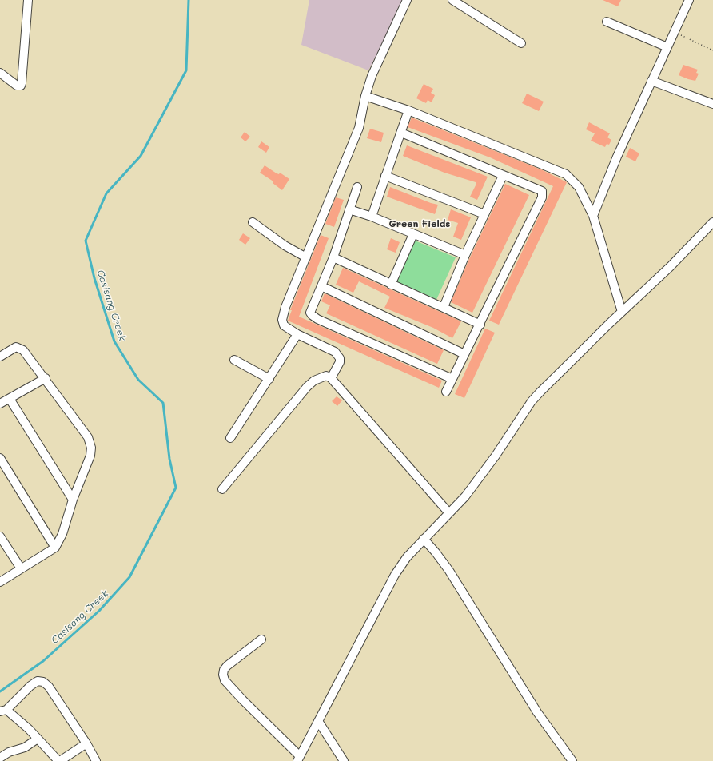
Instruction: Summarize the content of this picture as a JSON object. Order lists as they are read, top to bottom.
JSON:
{
  "districts": ["Green Fields"],
  "water": ["Casisang Creek"]
}
